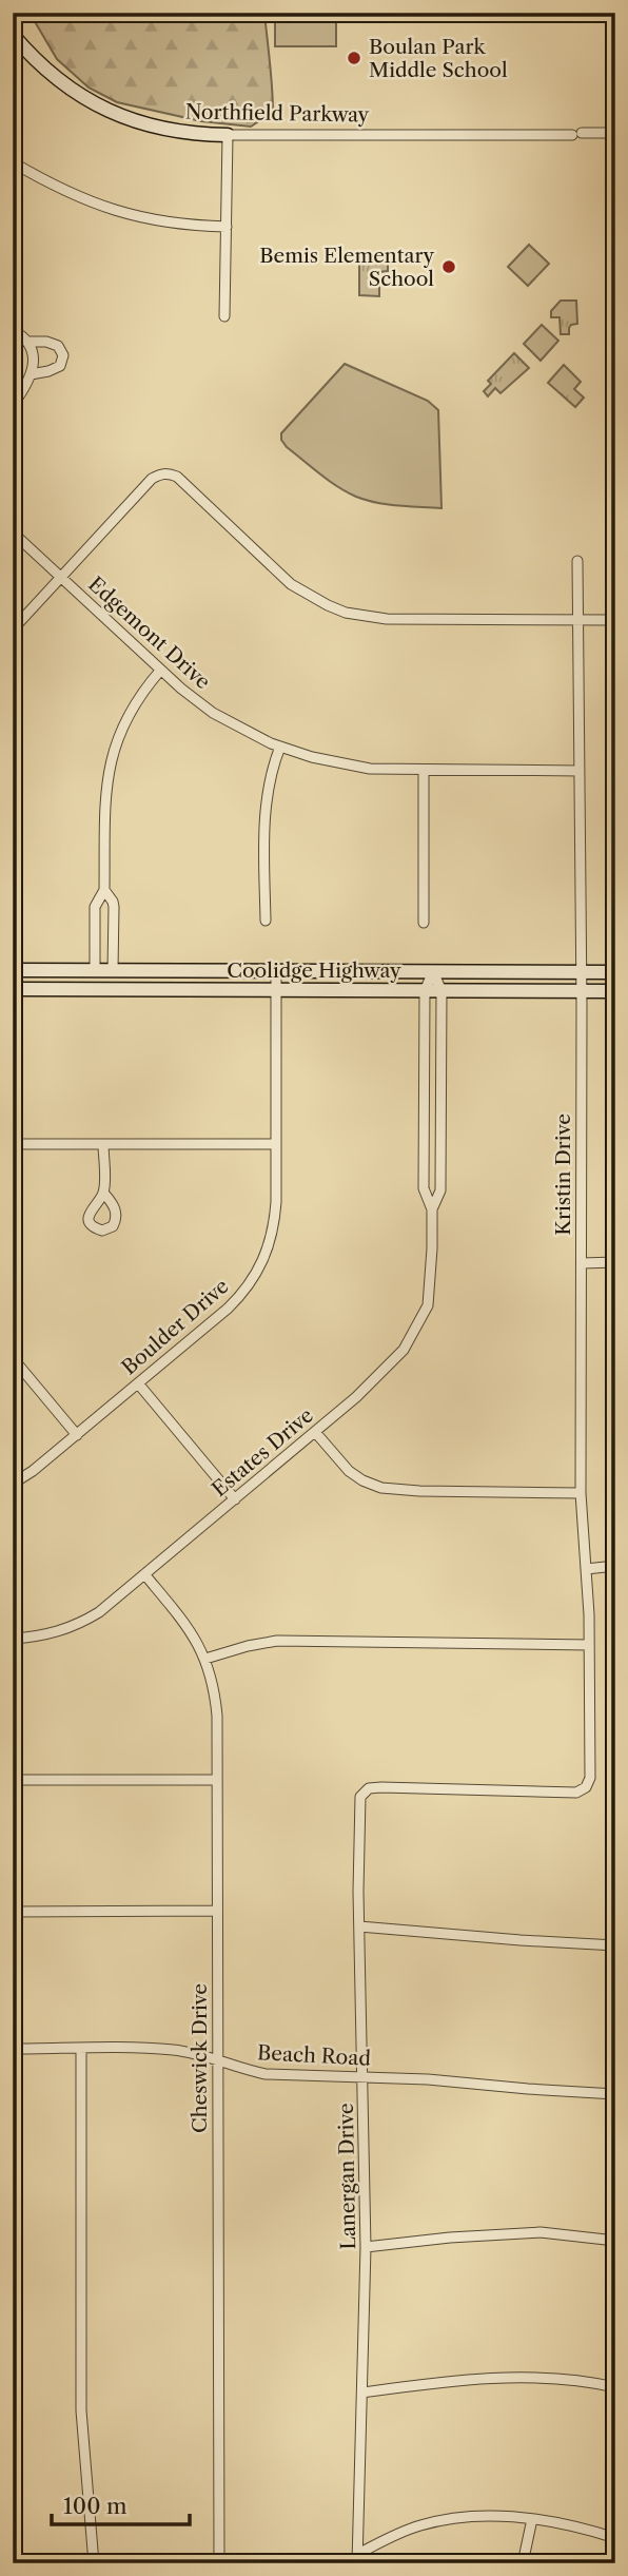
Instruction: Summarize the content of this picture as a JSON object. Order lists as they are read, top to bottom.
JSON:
{
  "streets": {
    "main road": ["Northfield Parkway", "Coolidge Highway"],
    "street": [
      "Edgemont Drive",
      "Kristin Drive",
      "Boulder Drive",
      "Estates Drive",
      "Beach Road",
      "Cheswick Drive",
      "Lanergan Drive"
    ]
  },
  "crossings": [
    ["Edgemont Drive", "Kristin Drive"],
    ["Coolidge Highway", "Kristin Drive"],
    ["Coolidge Highway", "Boulder Drive"],
    ["Coolidge Highway", "Estates Drive"],
    ["Kristin Drive", "Lanergan Drive"],
    ["Estates Drive", "Cheswick Drive"],
    ["Beach Road", "Cheswick Drive"],
    ["Beach Road", "Lanergan Drive"]
  ],
  "places": ["Boulan Park Middle School", "Bemis Elementary School"],
  "scale_bar": "100 m"
}
